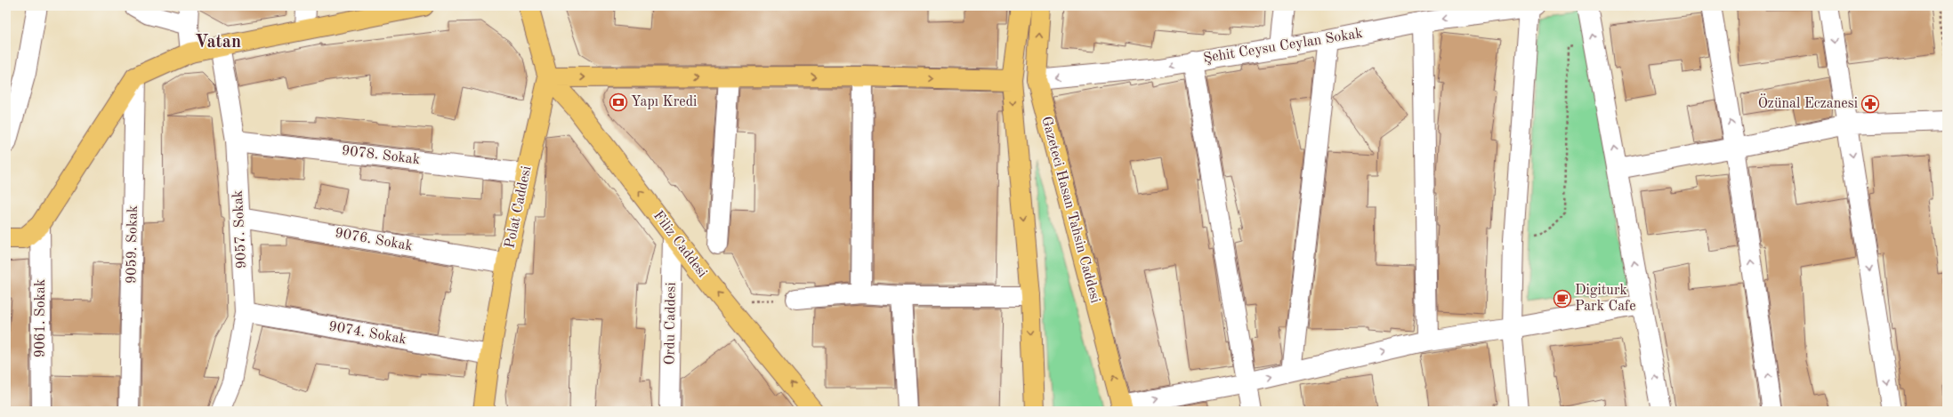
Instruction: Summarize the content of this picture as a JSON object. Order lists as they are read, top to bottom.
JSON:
{
  "streets": {
    "main road": ["Polat Caddesi", "Gazeteci Hasan Tahsin Caddesi", "Filiz Caddesi"],
    "street": [
      "Şehit Ceysu Ceylan Sokak",
      "9078. Sokak",
      "9057. Sokak",
      "9076. Sokak",
      "9059. Sokak",
      "9061. Sokak",
      "Ordu Caddesi",
      "9074. Sokak"
    ]
  },
  "crossings": [
    ["Şehit Ceysu Ceylan Sokak", "Gazeteci Hasan Tahsin Caddesi"],
    ["9078. Sokak", "Polat Caddesi"],
    ["9078. Sokak", "9057. Sokak"],
    ["Polat Caddesi", "9076. Sokak"],
    ["Polat Caddesi", "Filiz Caddesi"],
    ["Polat Caddesi", "9074. Sokak"],
    ["9057. Sokak", "9076. Sokak"],
    ["9057. Sokak", "9074. Sokak"],
    ["Filiz Caddesi", "Ordu Caddesi"]
  ],
  "one_way": ["Şehit Ceysu Ceylan Sokak", "Filiz Caddesi"],
  "districts": ["Vatan"],
  "places": {
    "bank": ["Yapı Kredi"],
    "pharmacy": ["Özünal Eczanesi"],
    "cafe": ["Digiturk Park Cafe"]
  }
}
